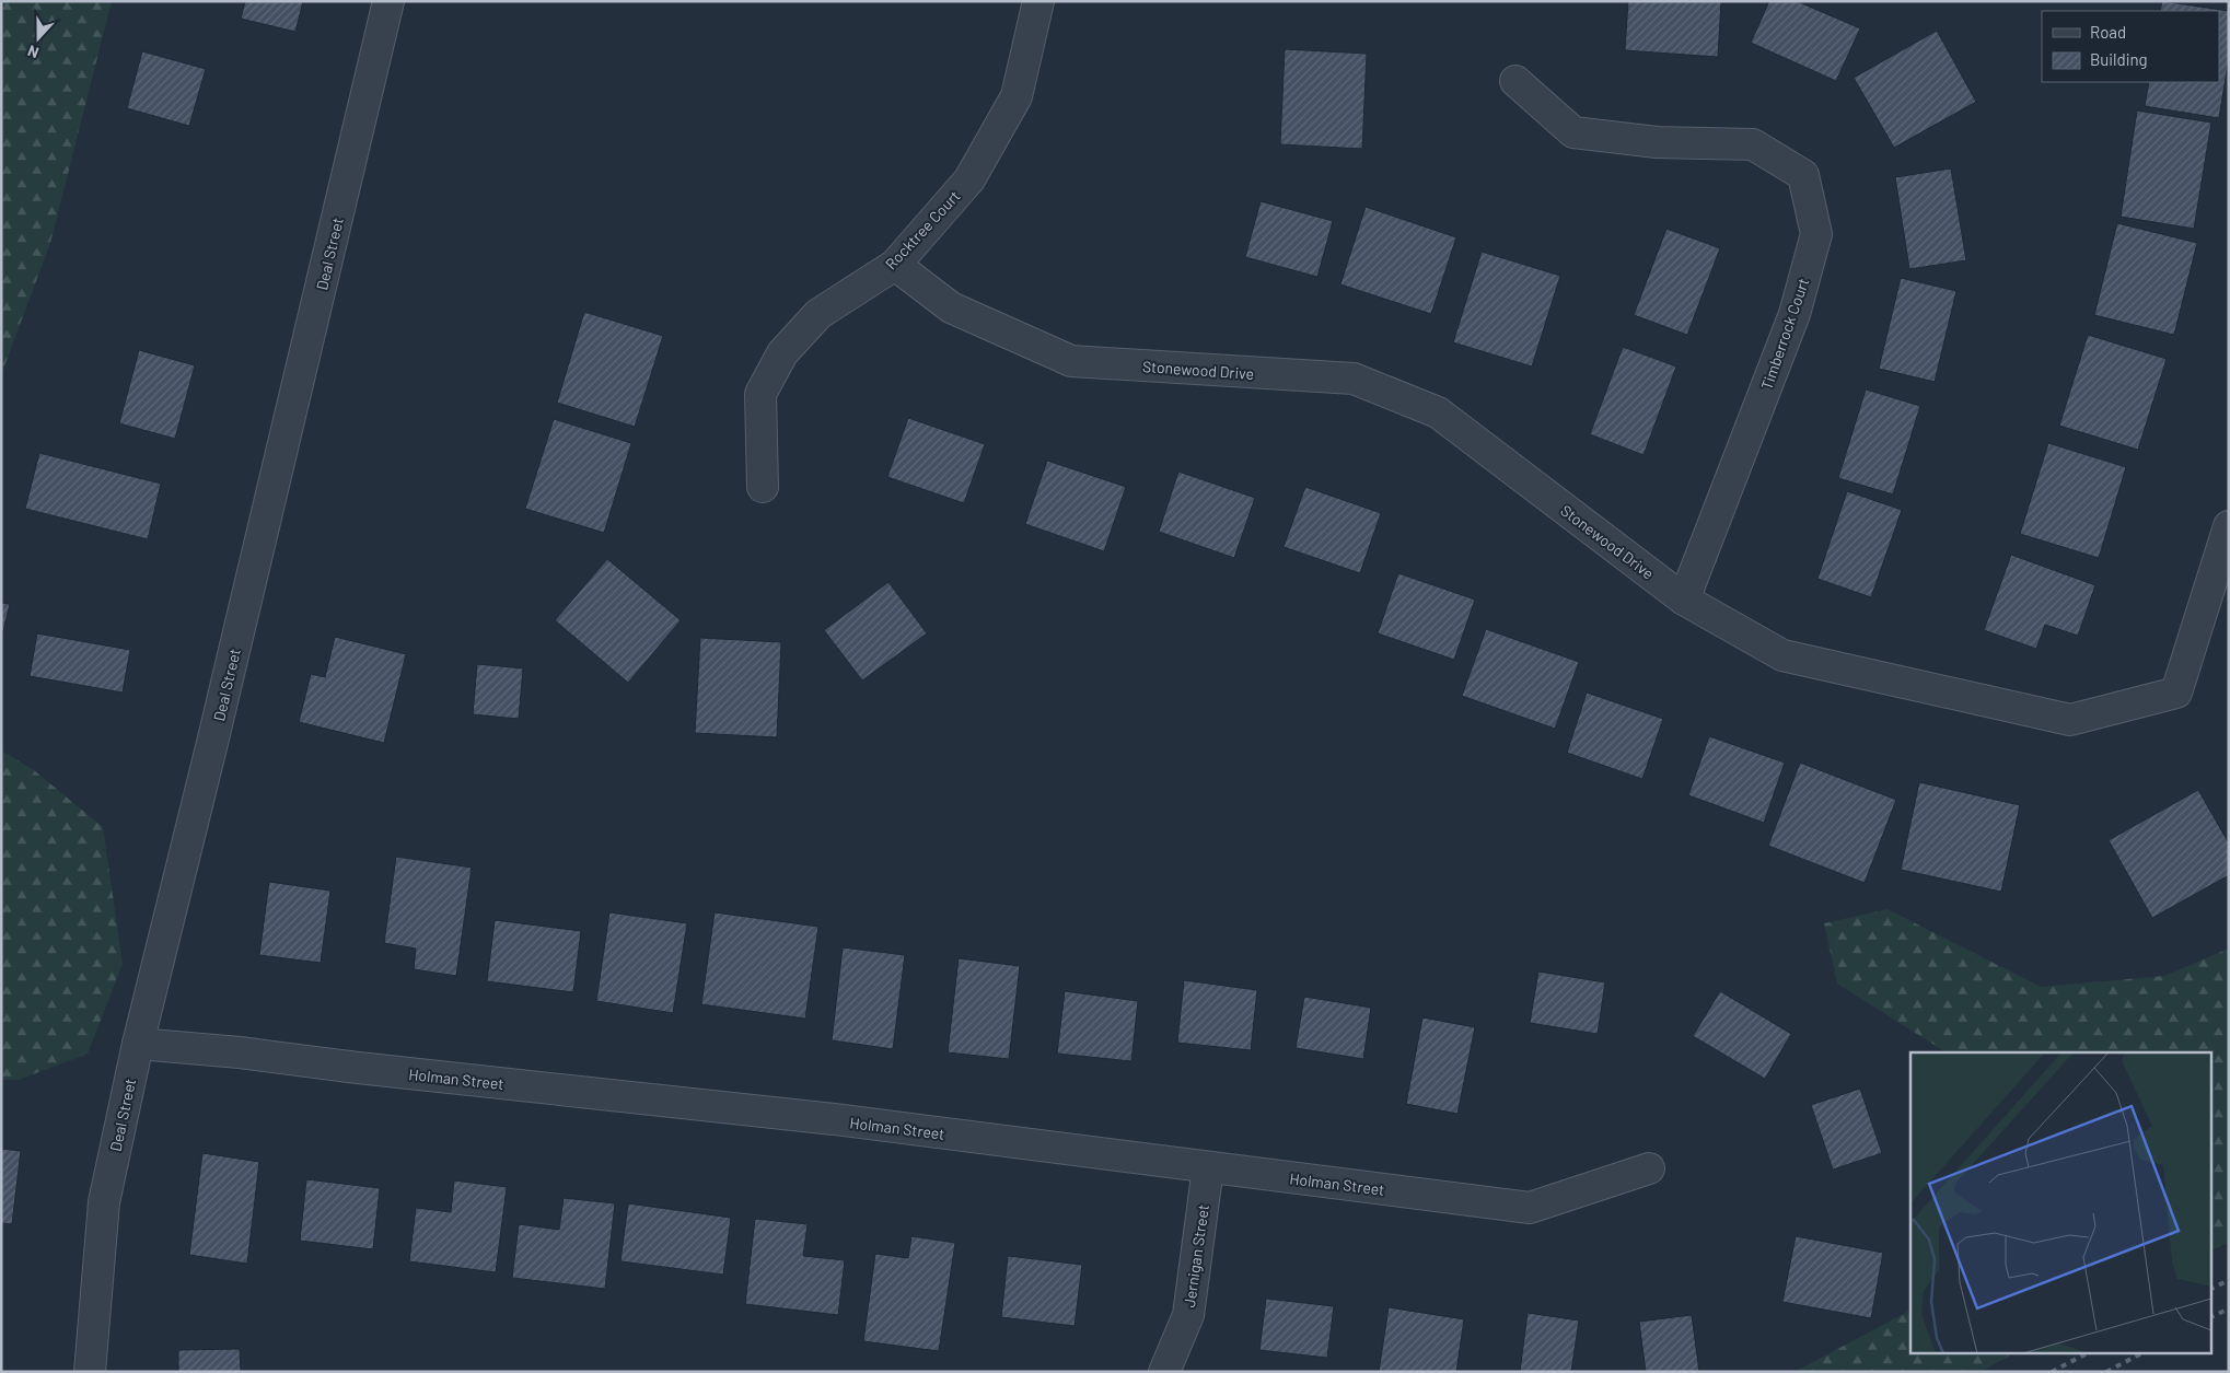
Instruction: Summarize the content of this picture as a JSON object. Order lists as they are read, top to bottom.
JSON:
{
  "streets": {
    "street": [
      "Rocktree Court",
      "Deal Street",
      "Timberrock Court",
      "Stonewood Drive",
      "Holman Street",
      "Jernigan Street"
    ]
  },
  "crossings": [
    ["Rocktree Court", "Stonewood Drive"],
    ["Deal Street", "Holman Street"],
    ["Timberrock Court", "Stonewood Drive"],
    ["Holman Street", "Jernigan Street"]
  ],
  "legend": ["Road", "Building"],
  "north": "bottom"
}
